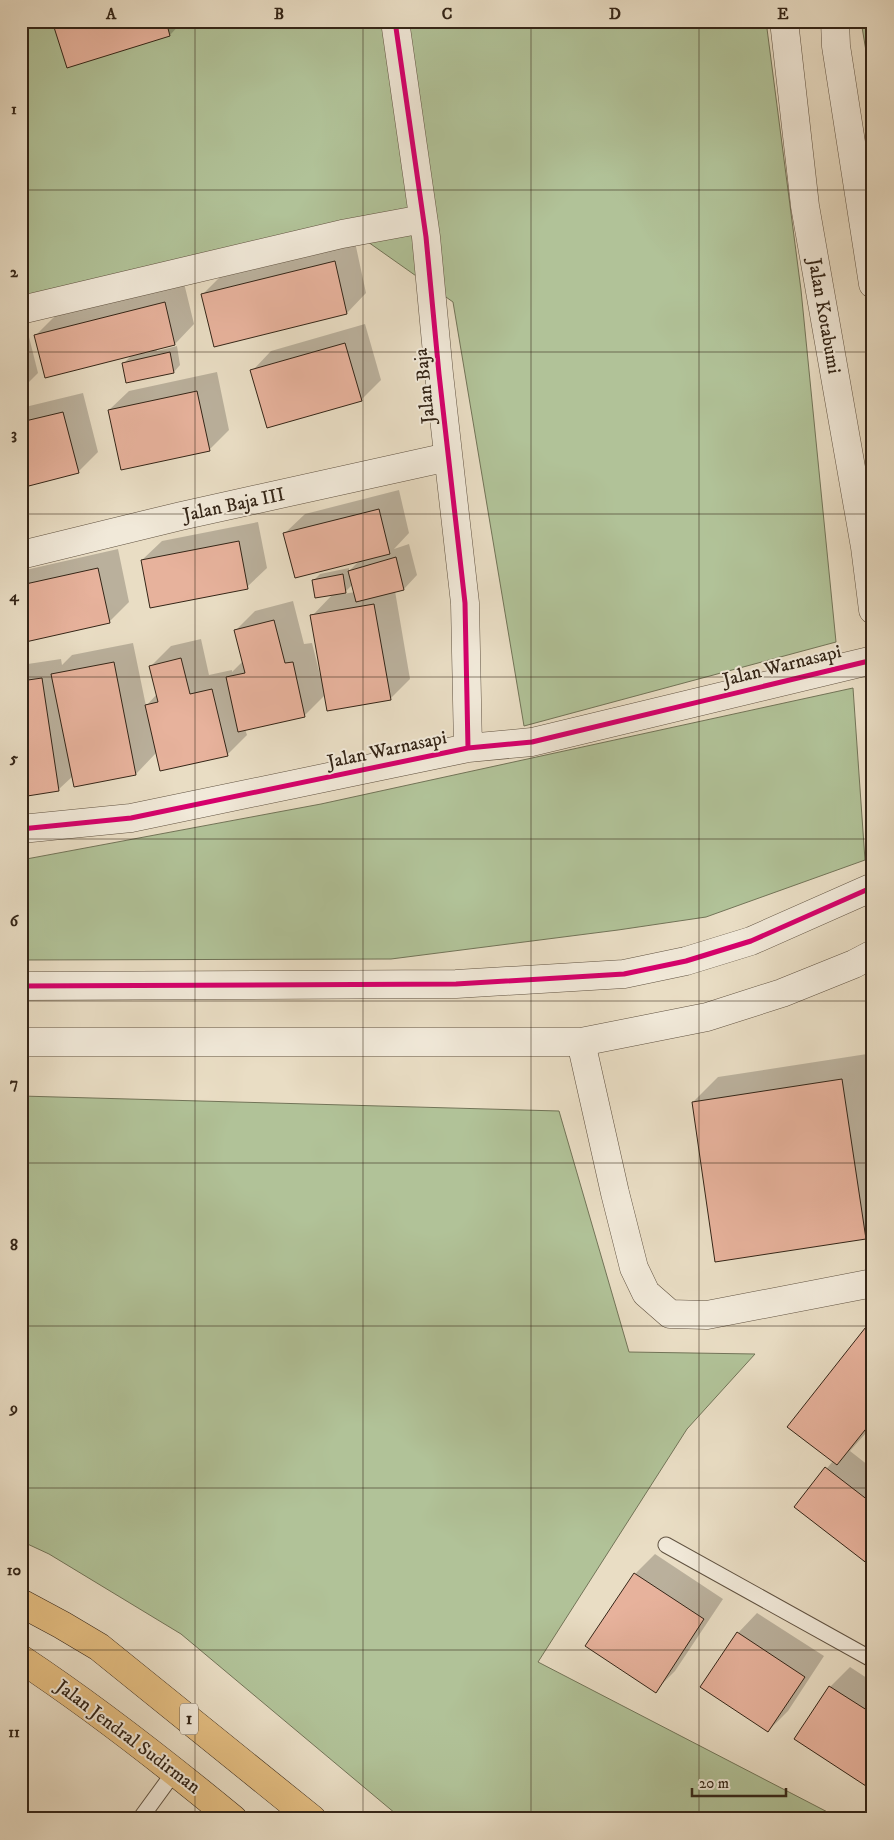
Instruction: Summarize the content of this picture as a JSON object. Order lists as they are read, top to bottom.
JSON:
{
  "streets": {
    "highway": ["1", "Jalan Jendral Sudirman"],
    "street": [
      "Jalan Kotabumi",
      "Jalan Baja",
      "Jalan Baja III",
      "Jalan Warnasapi"
    ]
  },
  "crossings": [
    ["Jalan Baja", "Jalan Baja III"],
    ["Jalan Baja", "Jalan Warnasapi"]
  ],
  "scale_bar": "20 m",
  "grid": {
    "columns": [
      "A",
      "B",
      "C",
      "D",
      "E"
    ],
    "rows": [
      "1",
      "2",
      "3",
      "4",
      "5",
      "6",
      "7",
      "8",
      "9",
      "10",
      "11"
    ]
  }
}
